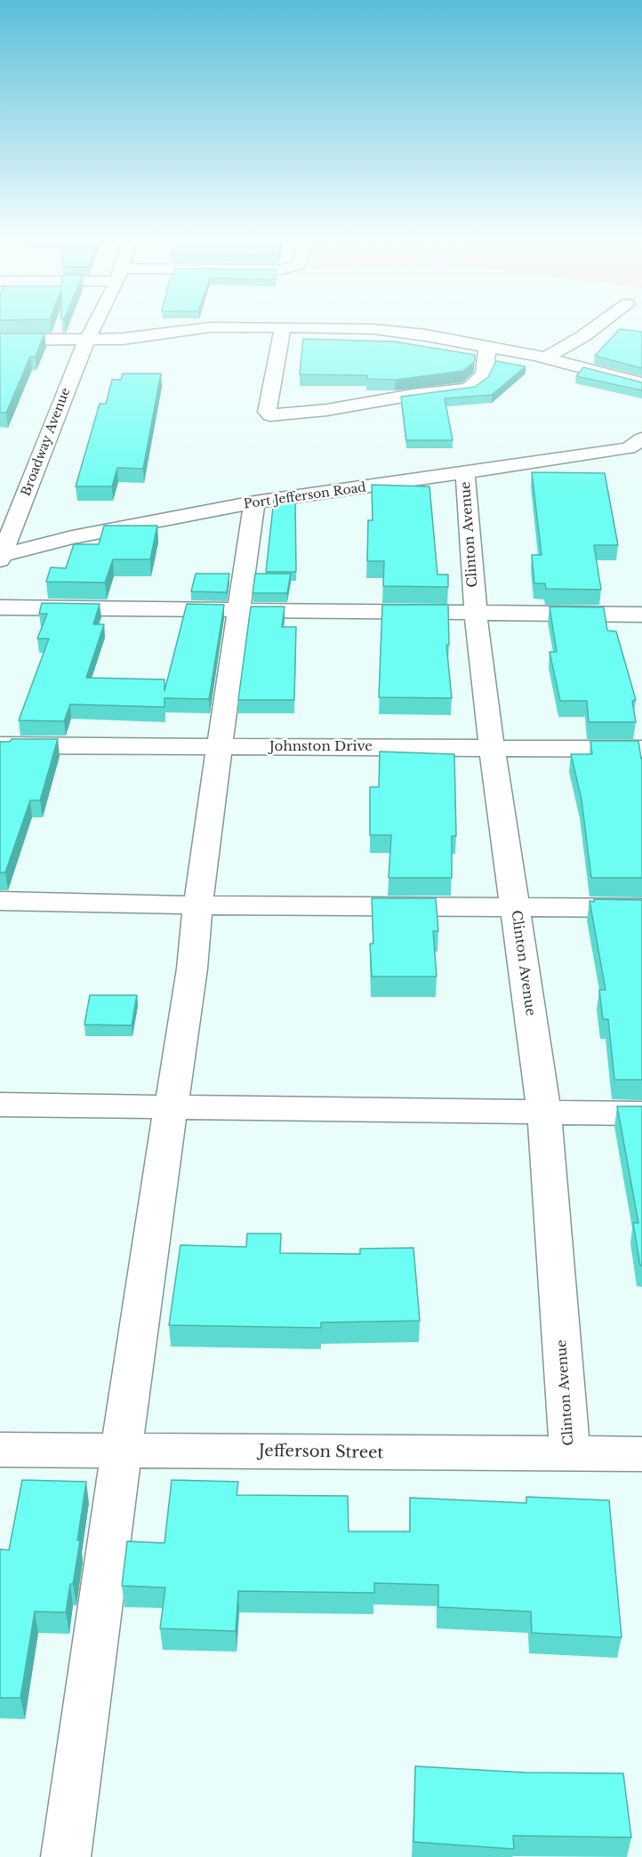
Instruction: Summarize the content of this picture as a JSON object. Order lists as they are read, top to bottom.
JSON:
{
  "streets": {
    "street": [
      "Broadway Avenue",
      "Port Jefferson Road",
      "Clinton Avenue",
      "Johnston Drive",
      "Jefferson Street"
    ]
  },
  "crossings": [
    ["Broadway Avenue", "Port Jefferson Road"],
    ["Port Jefferson Road", "Clinton Avenue"],
    ["Clinton Avenue", "Johnston Drive"],
    ["Clinton Avenue", "Jefferson Street"]
  ]
}
